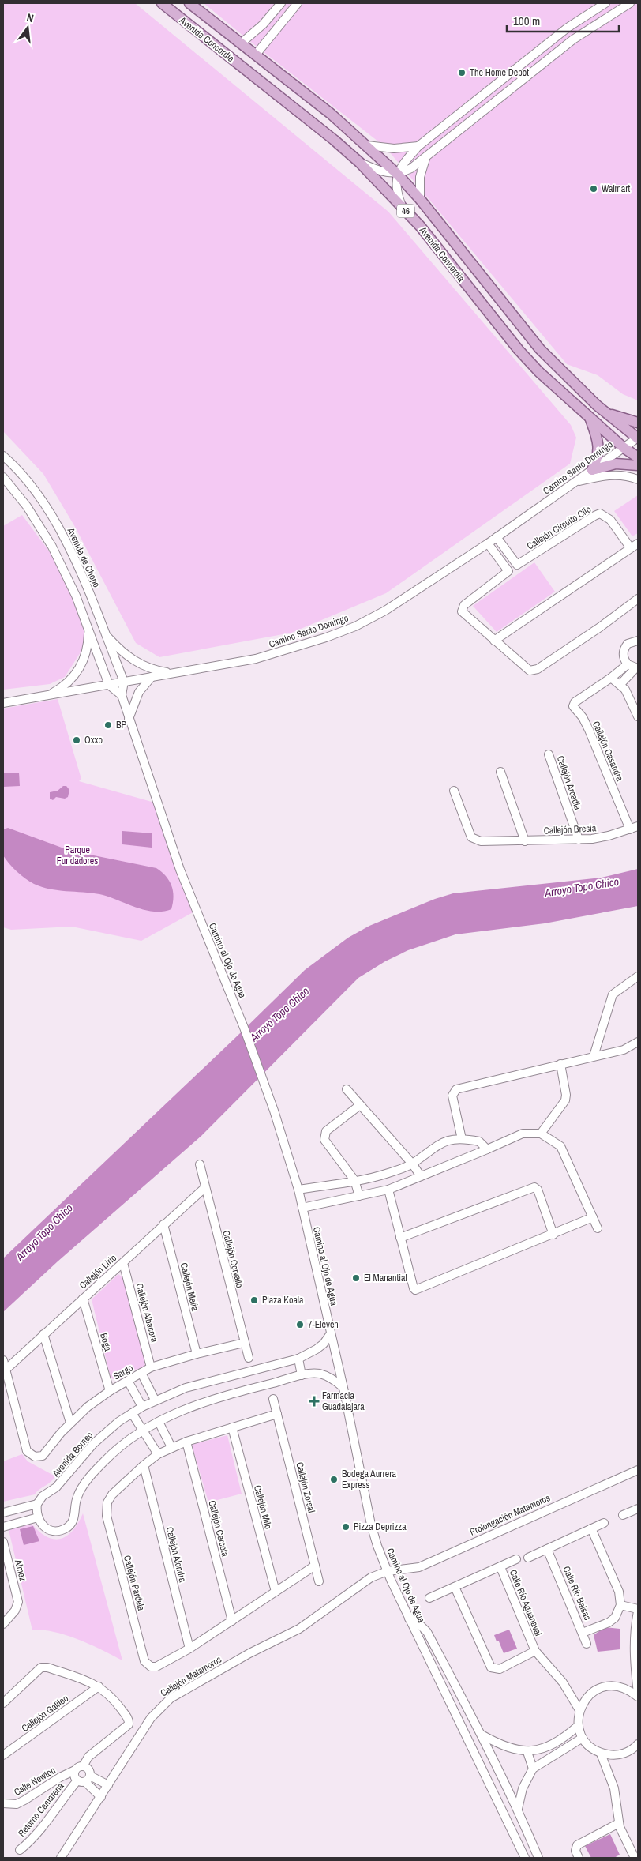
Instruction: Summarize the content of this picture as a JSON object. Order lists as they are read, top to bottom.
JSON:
{
  "streets": {
    "main road": ["Avenida Concordia", "46"],
    "street": [
      "Camino Santo Domingo",
      "Callejón Circuito Clío",
      "Avenida de Chopo",
      "Callejón Casandra",
      "Callejón Arcadia",
      "Callejón Bresia",
      "Camino al Ojo de Agua",
      "Callejón Corvallo",
      "Callejón Lirio",
      "Callejón Melia",
      "Callejón Albacora",
      "Boga",
      "Sargo",
      "Avenida Borneo",
      "Callejón Zorsal",
      "Callejón Milo",
      "Prolongación Matamoros",
      "Callejón Cerceta",
      "Callejón Alondra",
      "Almez",
      "Callejón Pardela",
      "Calle Río Balsas",
      "Calle Río Aguanaval",
      "Callejón Matamoros",
      "Callejón Galileo",
      "Calle Newton",
      "Retorno Camarena"
    ]
  },
  "crossings": [
    ["Avenida Concordia", "Camino Santo Domingo"],
    ["Camino Santo Domingo", "Callejón Circuito Clío"],
    ["Camino Santo Domingo", "Avenida de Chopo"],
    ["Camino Santo Domingo", "Camino al Ojo de Agua"],
    ["Avenida de Chopo", "Camino al Ojo de Agua"],
    ["Callejón Casandra", "Callejón Bresia"],
    ["Callejón Arcadia", "Callejón Bresia"],
    ["Camino al Ojo de Agua", "Avenida Borneo"],
    ["Camino al Ojo de Agua", "Prolongación Matamoros"],
    ["Camino al Ojo de Agua", "Callejón Matamoros"],
    ["Callejón Corvallo", "Callejón Lirio"],
    ["Callejón Corvallo", "Sargo"],
    ["Callejón Lirio", "Callejón Melia"],
    ["Callejón Lirio", "Callejón Albacora"],
    ["Callejón Lirio", "Boga"],
    ["Callejón Lirio", "Sargo"],
    ["Callejón Melia", "Sargo"],
    ["Callejón Albacora", "Sargo"],
    ["Boga", "Sargo"],
    ["Callejón Zorsal", "Callejón Pardela"],
    ["Callejón Milo", "Callejón Pardela"],
    ["Prolongación Matamoros", "Callejón Matamoros"],
    ["Callejón Cerceta", "Callejón Pardela"],
    ["Callejón Alondra", "Callejón Pardela"],
    ["Calle Río Balsas", "Calle Río Aguanaval"]
  ],
  "water": ["Arroyo Topo Chico"],
  "parks": ["Parque Fundadores"],
  "places": {
    "other": [
      "The Home Depot",
      "Walmart",
      "BP",
      "Oxxo",
      "El Manantial",
      "Plaza Koala",
      "7-Eleven",
      "Bodega Aurrera Express",
      "Pizza Deprizza"
    ],
    "health": ["Farmacia Guadalajara"]
  },
  "scale_bar": "100 m",
  "north": "top"
}
